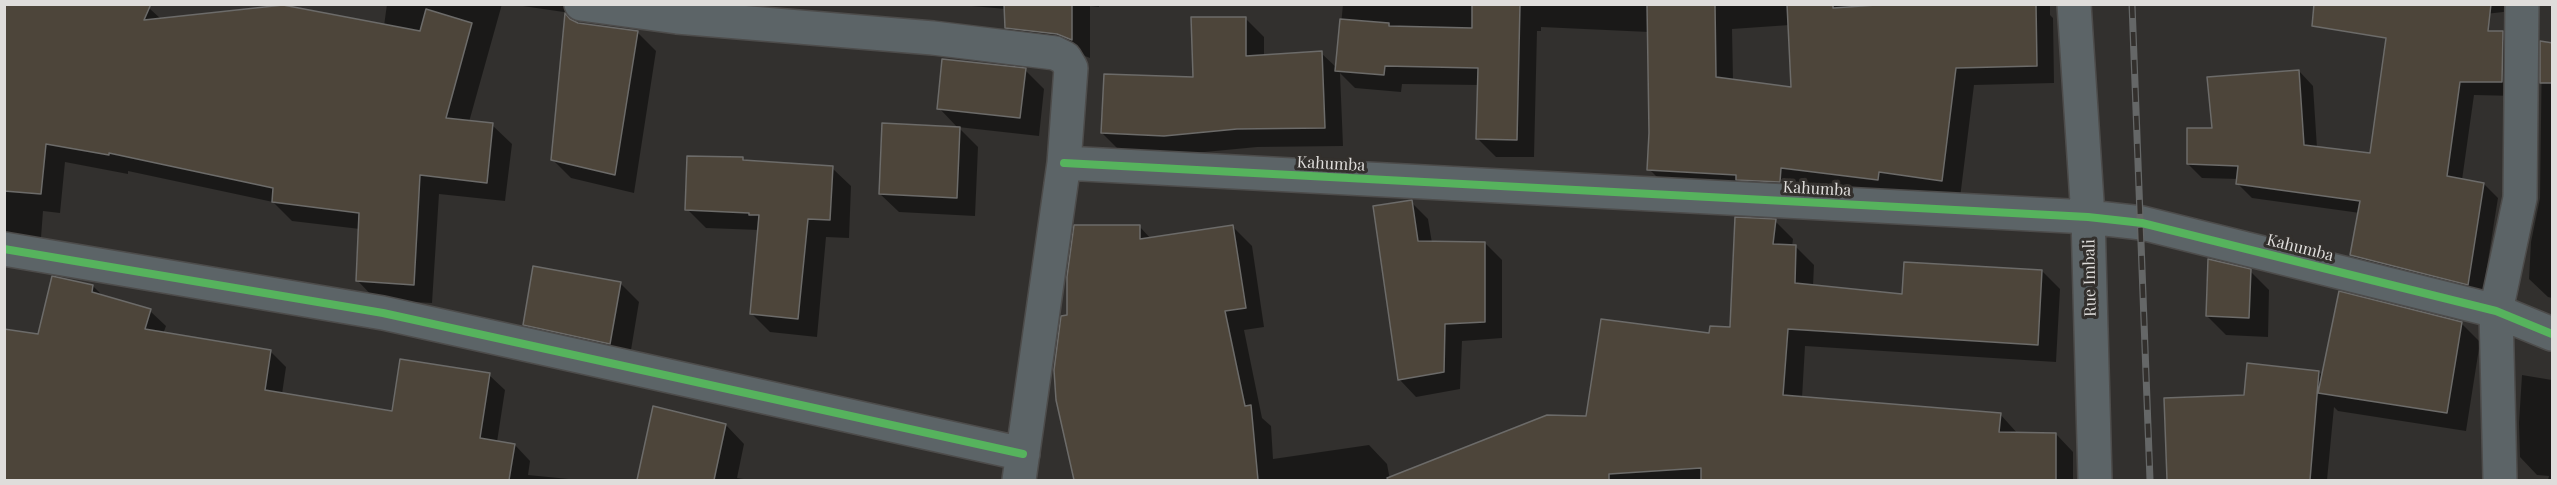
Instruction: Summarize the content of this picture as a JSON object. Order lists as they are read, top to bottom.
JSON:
{
  "streets": {
    "street": ["Kahumba", "Rue Imbali"]
  },
  "crossings": [
    ["Kahumba", "Rue Imbali"]
  ]
}
